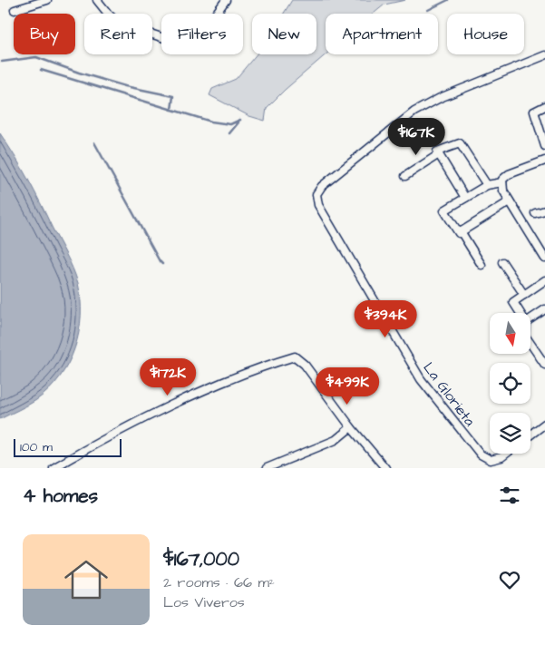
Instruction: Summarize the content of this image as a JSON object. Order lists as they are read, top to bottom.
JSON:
{
  "streets": {
    "street": ["La Glorieta"]
  },
  "scale_bar": "100 m",
  "north": "bottom",
  "page": {
    "chip": [
      "Buy",
      "Rent",
      "Filters",
      "New",
      "Apartment",
      "House"
    ],
    "price": [
      "$167K",
      "$394K",
      "$172K",
      "$499K"
    ],
    "scale": "100 m",
    "heading": "4 homes",
    "list": [
      {
        "name": "$167,000",
        "note": "2 rooms · 66 m² · Los Viveros"
      }
    ]
  }
}
